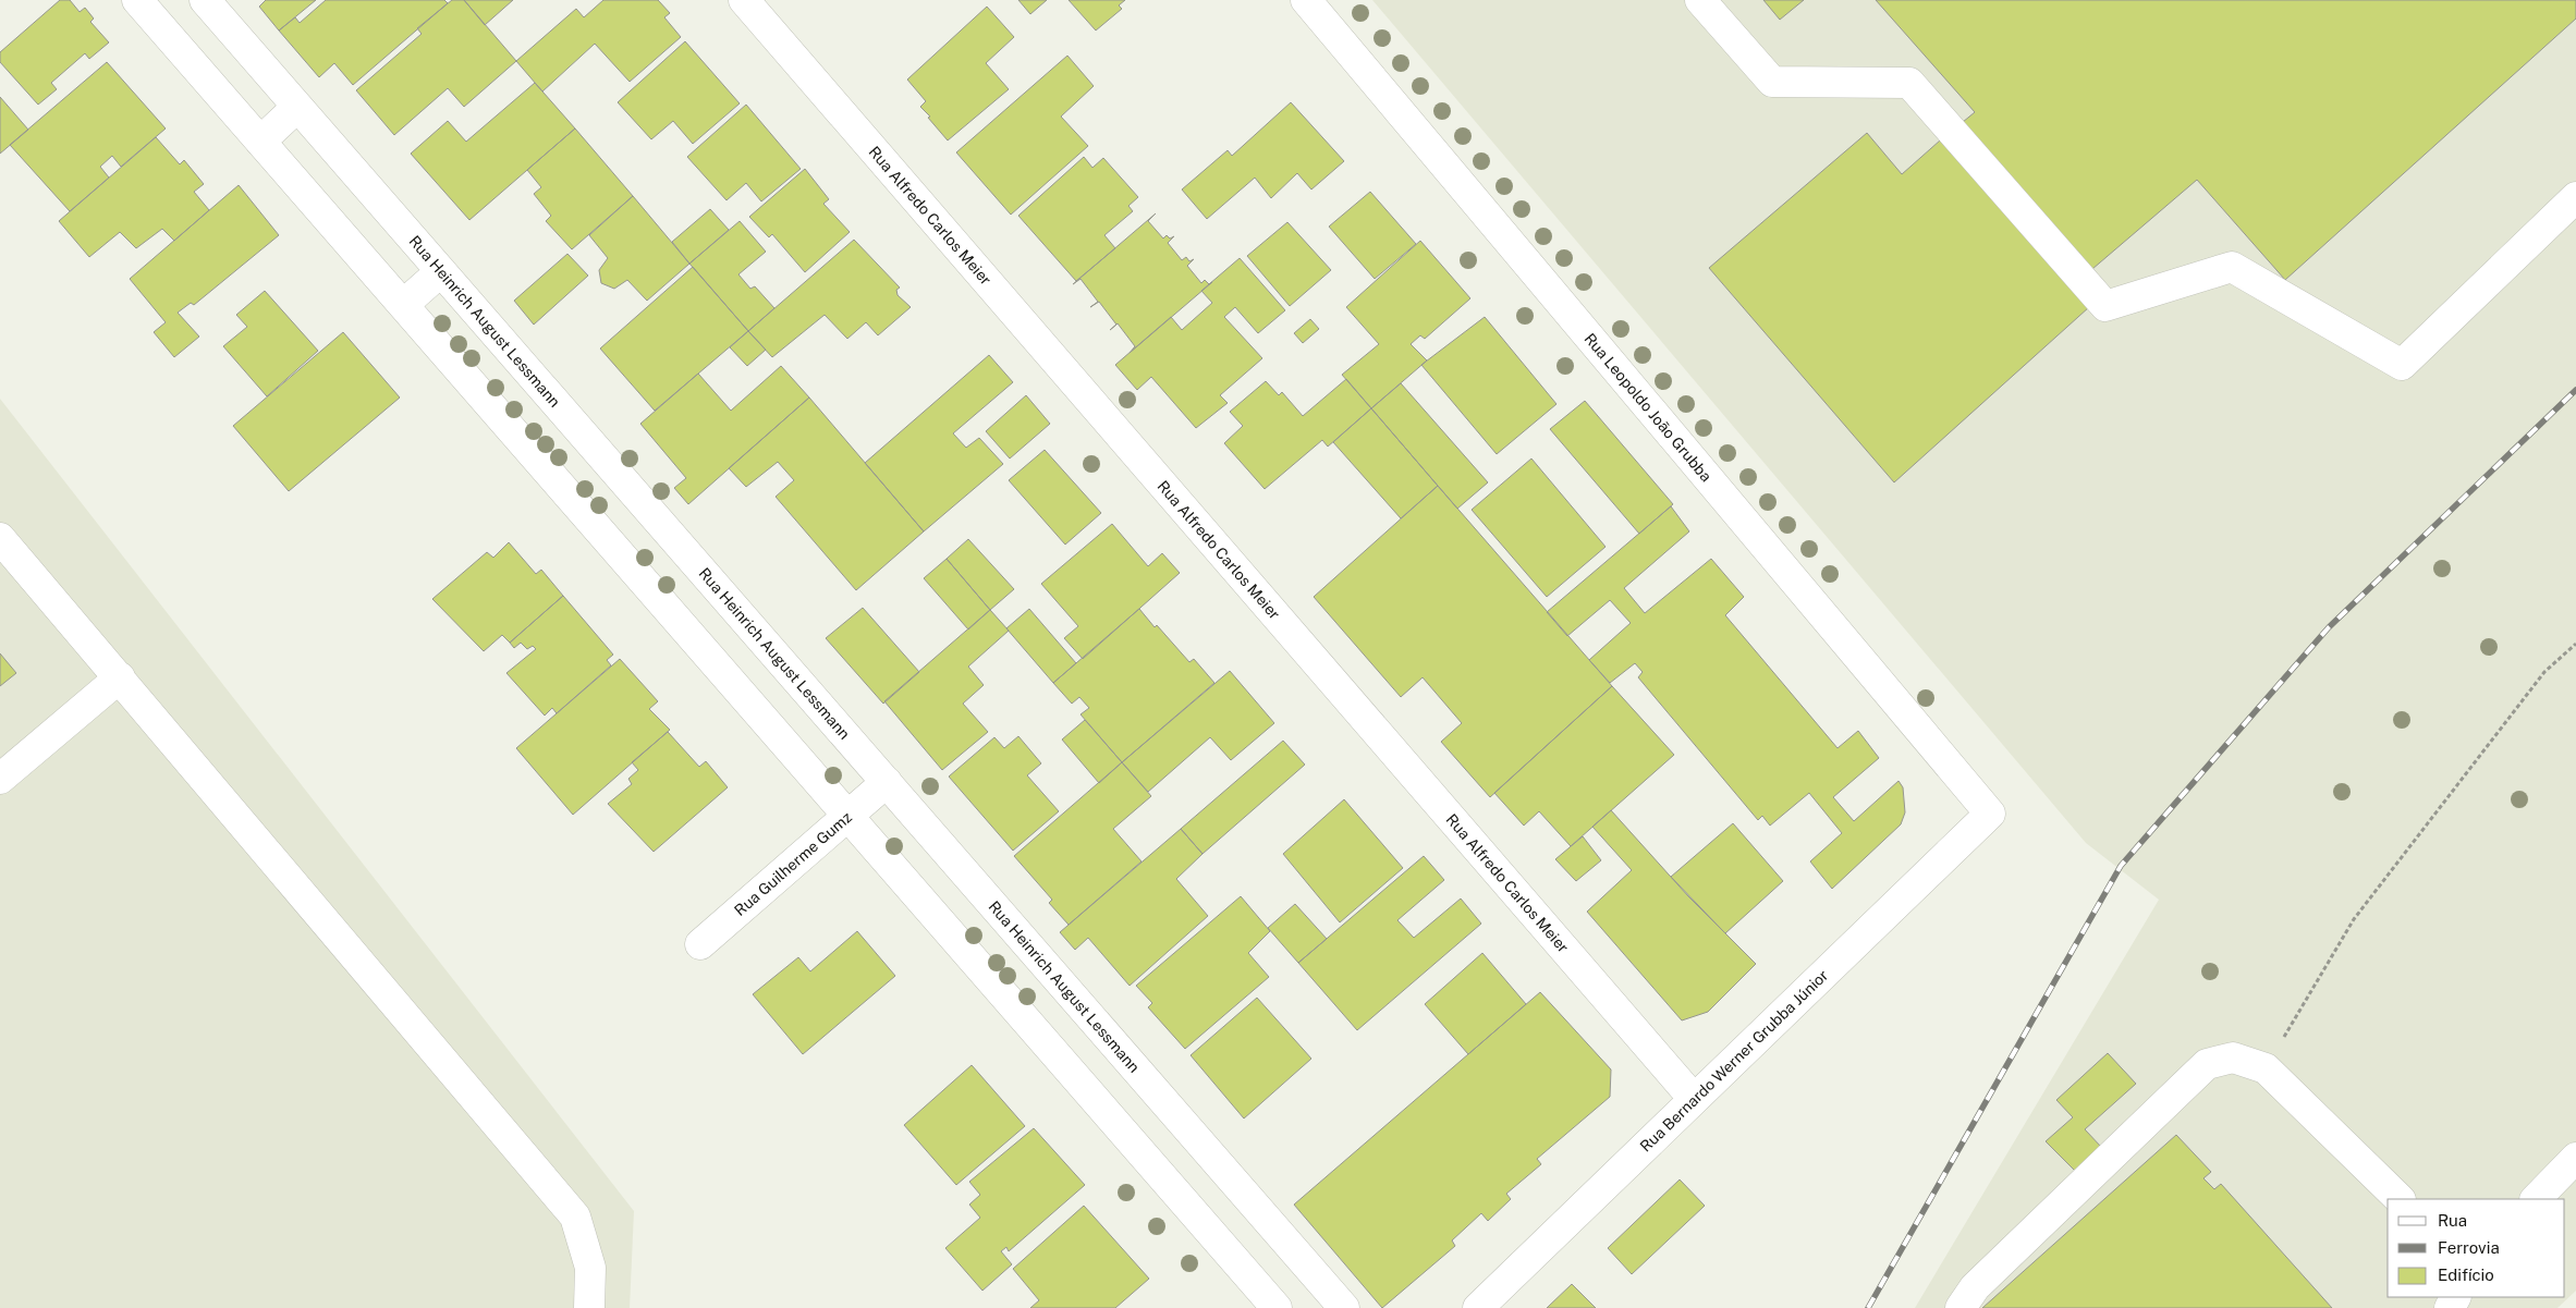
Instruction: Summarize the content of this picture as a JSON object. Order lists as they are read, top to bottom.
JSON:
{
  "streets": {
    "street": [
      "Rua Alfredo Carlos Meier",
      "Rua Heinrich August Lessmann",
      "Rua Leopoldo João Grubba",
      "Rua Guilherme Gumz",
      "Rua Bernardo Werner Grubba Júnior"
    ]
  },
  "crossings": [
    ["Rua Alfredo Carlos Meier", "Rua Bernardo Werner Grubba Júnior"],
    ["Rua Heinrich August Lessmann", "Rua Guilherme Gumz"],
    ["Rua Leopoldo João Grubba", "Rua Bernardo Werner Grubba Júnior"]
  ],
  "legend": ["Rua", "Ferrovia", "Edifício"]
}
